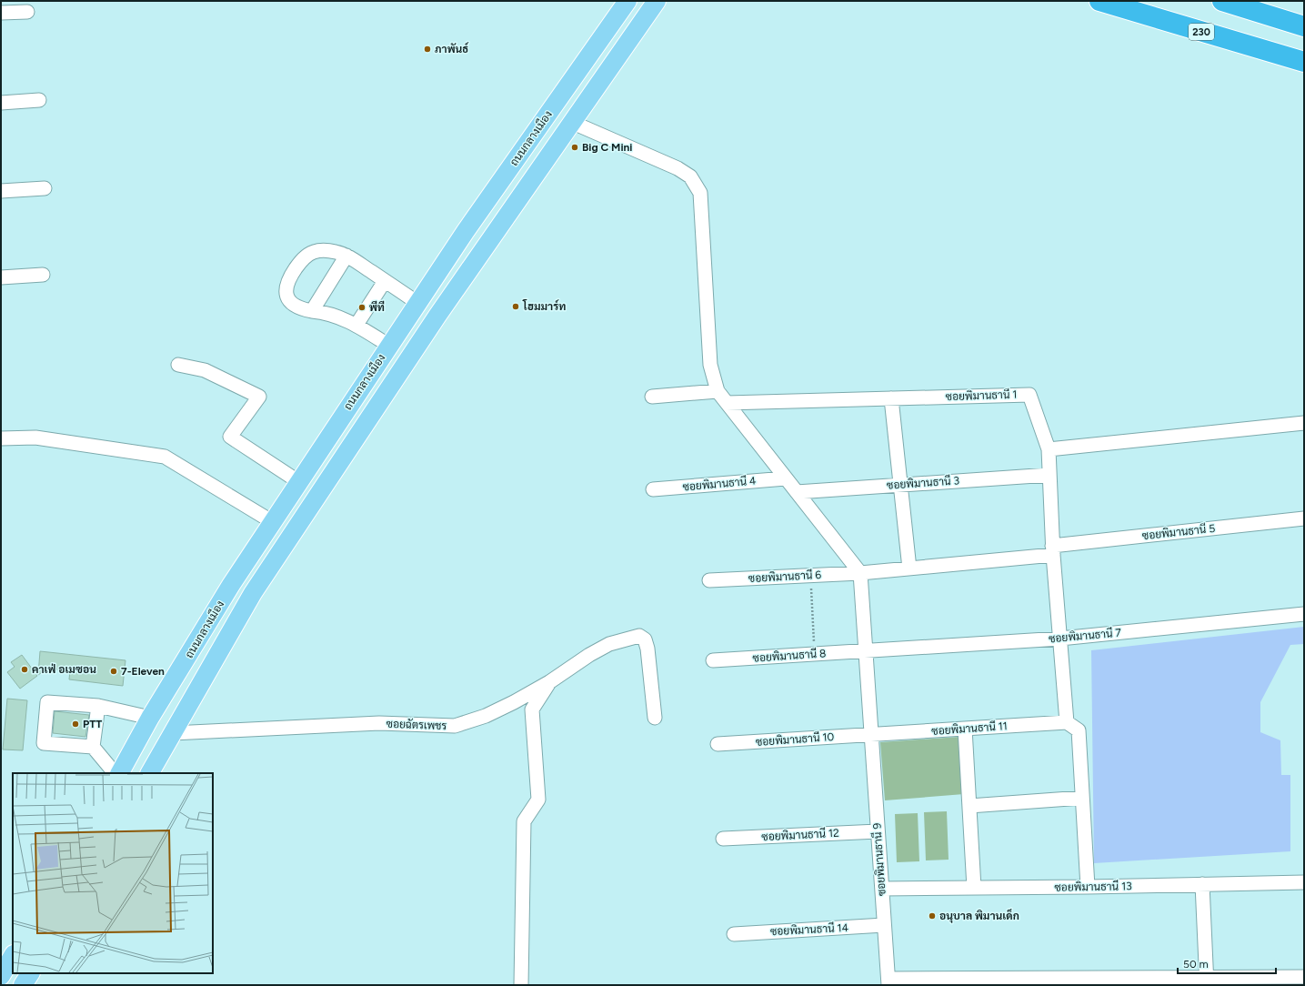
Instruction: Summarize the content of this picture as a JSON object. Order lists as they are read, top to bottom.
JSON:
{
  "streets": {
    "highway": ["230"],
    "main road": ["ถนนกลางเมือง"],
    "street": [
      "ซอยพิมานธานี 1",
      "ซอยพิมานธานี 3",
      "ซอยพิมานธานี 4",
      "ซอยพิมานธานี 5",
      "ซอยพิมานธานี 6",
      "ซอยพิมานธานี 7",
      "ซอยพิมานธานี 8",
      "ซอยฉัตรเพชร",
      "ซอยพิมานธานี 11",
      "ซอยพิมานธานี 10",
      "ซอยพิมานธานี 12",
      "ซอยพิมานธานี 9",
      "ซอยพิมานธานี 13",
      "ซอยพิมานธานี 14"
    ]
  },
  "crossings": [
    ["ซอยพิมานธานี 5", "ซอยพิมานธานี 6"],
    ["ซอยพิมานธานี 5", "ซอยพิมานธานี 9"],
    ["ซอยพิมานธานี 6", "ซอยพิมานธานี 9"],
    ["ซอยพิมานธานี 7", "ซอยพิมานธานี 8"],
    ["ซอยพิมานธานี 7", "ซอยพิมานธานี 9"],
    ["ซอยพิมานธานี 8", "ซอยพิมานธานี 9"],
    ["ซอยพิมานธานี 11", "ซอยพิมานธานี 10"],
    ["ซอยพิมานธานี 11", "ซอยพิมานธานี 9"],
    ["ซอยพิมานธานี 10", "ซอยพิมานธานี 9"],
    ["ซอยพิมานธานี 12", "ซอยพิมานธานี 9"],
    ["ซอยพิมานธานี 9", "ซอยพิมานธานี 13"],
    ["ซอยพิมานธานี 9", "ซอยพิมานธานี 14"]
  ],
  "places": [
    "ภาพันธ์",
    "Big C Mini",
    "โฮมมาร์ท",
    "พีที",
    "คาเฟ่ อเมซอน",
    "7-Eleven",
    "PTT",
    "อนุบาล พิมานเด็ก"
  ],
  "scale_bar": "50 m"
}
